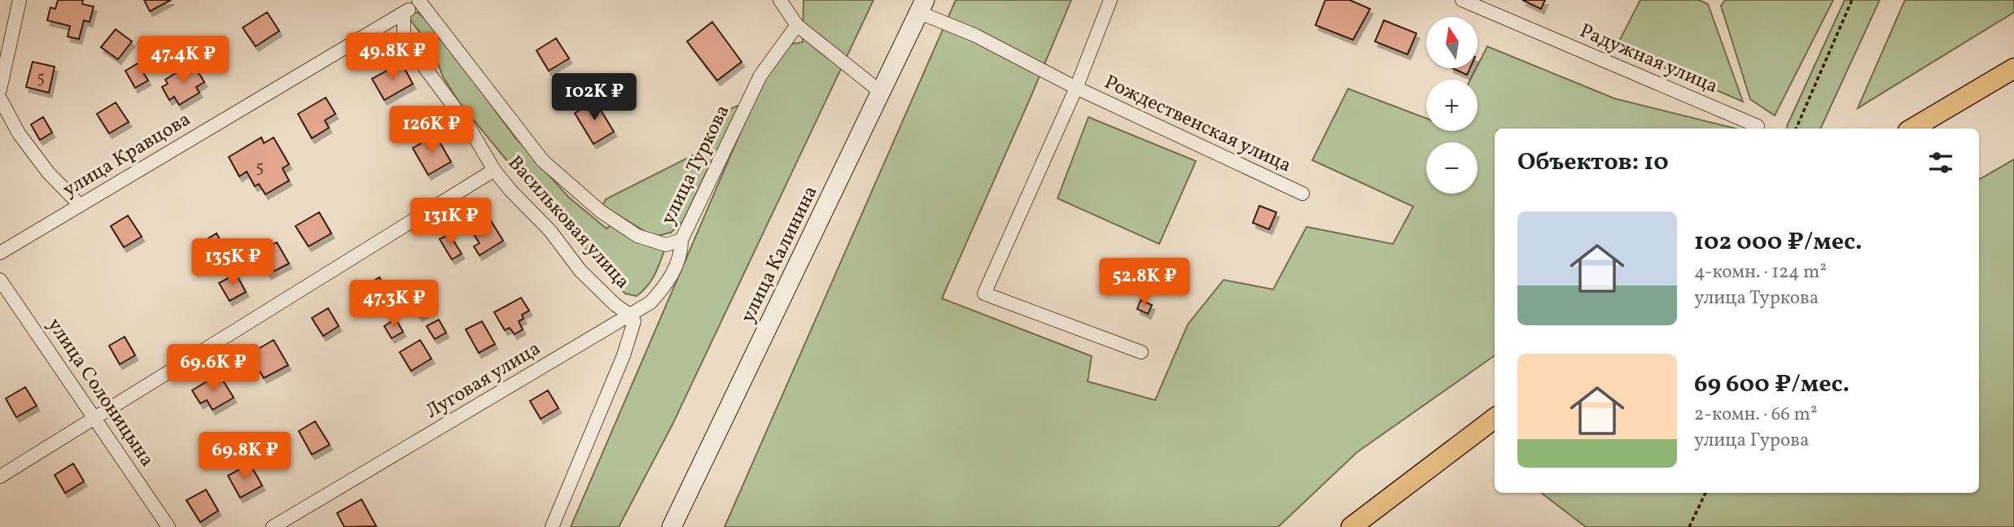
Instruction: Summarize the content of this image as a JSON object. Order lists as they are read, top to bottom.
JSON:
{
  "streets": {
    "main road": ["улица Калинина"],
    "street": [
      "Радужная улица",
      "Рождественская улица",
      "улица Кравцова",
      "улица Туркова",
      "Васильковая улица",
      "Луговая улица",
      "улица Солоницына"
    ]
  },
  "crossings": [
    ["Рождественская улица", "улица Калинина"],
    ["улица Кравцова", "улица Туркова"],
    ["улица Кравцова", "Васильковая улица"],
    ["улица Туркова", "Луговая улица"],
    ["Васильковая улица", "Луговая улица"]
  ],
  "house_numbers": ["5", "5"],
  "north": "top",
  "page": {
    "map_buttons": ["+", "−"],
    "price": [
      "49.8K ₽",
      "47.4K ₽",
      "102K ₽",
      "126K ₽",
      "131K ₽",
      "135K ₽",
      "52.8K ₽",
      "47.3K ₽",
      "69.6K ₽",
      "69.8K ₽"
    ],
    "heading": "Объектов: 10",
    "list": [
      {
        "name": "102 000 ₽/мес.",
        "note": "4-комн. · 124 m² · улица Туркова"
      },
      {
        "name": "69 600 ₽/мес.",
        "note": "2-комн. · 66 m² · улица Гурова"
      }
    ]
  }
}
